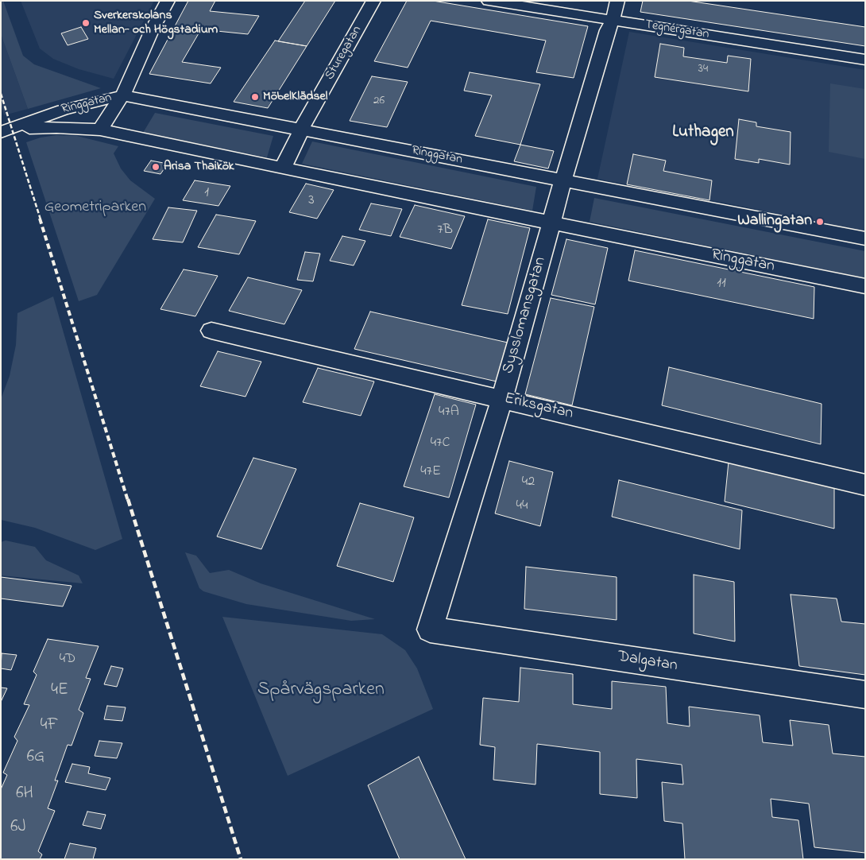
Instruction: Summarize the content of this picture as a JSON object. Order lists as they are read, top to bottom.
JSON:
{
  "streets": {
    "street": [
      "Tegnérgatan",
      "Sturegatan",
      "Ringgatan",
      "Sysslomansgatan",
      "Eriksgatan",
      "Dalgatan"
    ]
  },
  "crossings": [
    ["Tegnérgatan", "Sysslomansgatan"],
    ["Sturegatan", "Ringgatan"],
    ["Ringgatan", "Sysslomansgatan"],
    ["Sysslomansgatan", "Eriksgatan"],
    ["Sysslomansgatan", "Dalgatan"]
  ],
  "districts": ["Luthagen"],
  "parks": ["Geometriparken", "Spårvägsparken"],
  "places": [
    "Sverkerskolans Mellan- och Högstadium",
    "MöbelKlädsel",
    "Arisa Thaikök",
    "Wallingatan"
  ],
  "house_numbers": [
    "34",
    "26",
    "1",
    "3",
    "7B",
    "11",
    "47A",
    "47C",
    "47E",
    "42",
    "44",
    "4D",
    "4E",
    "4F",
    "6G",
    "6H",
    "6J"
  ]
}
